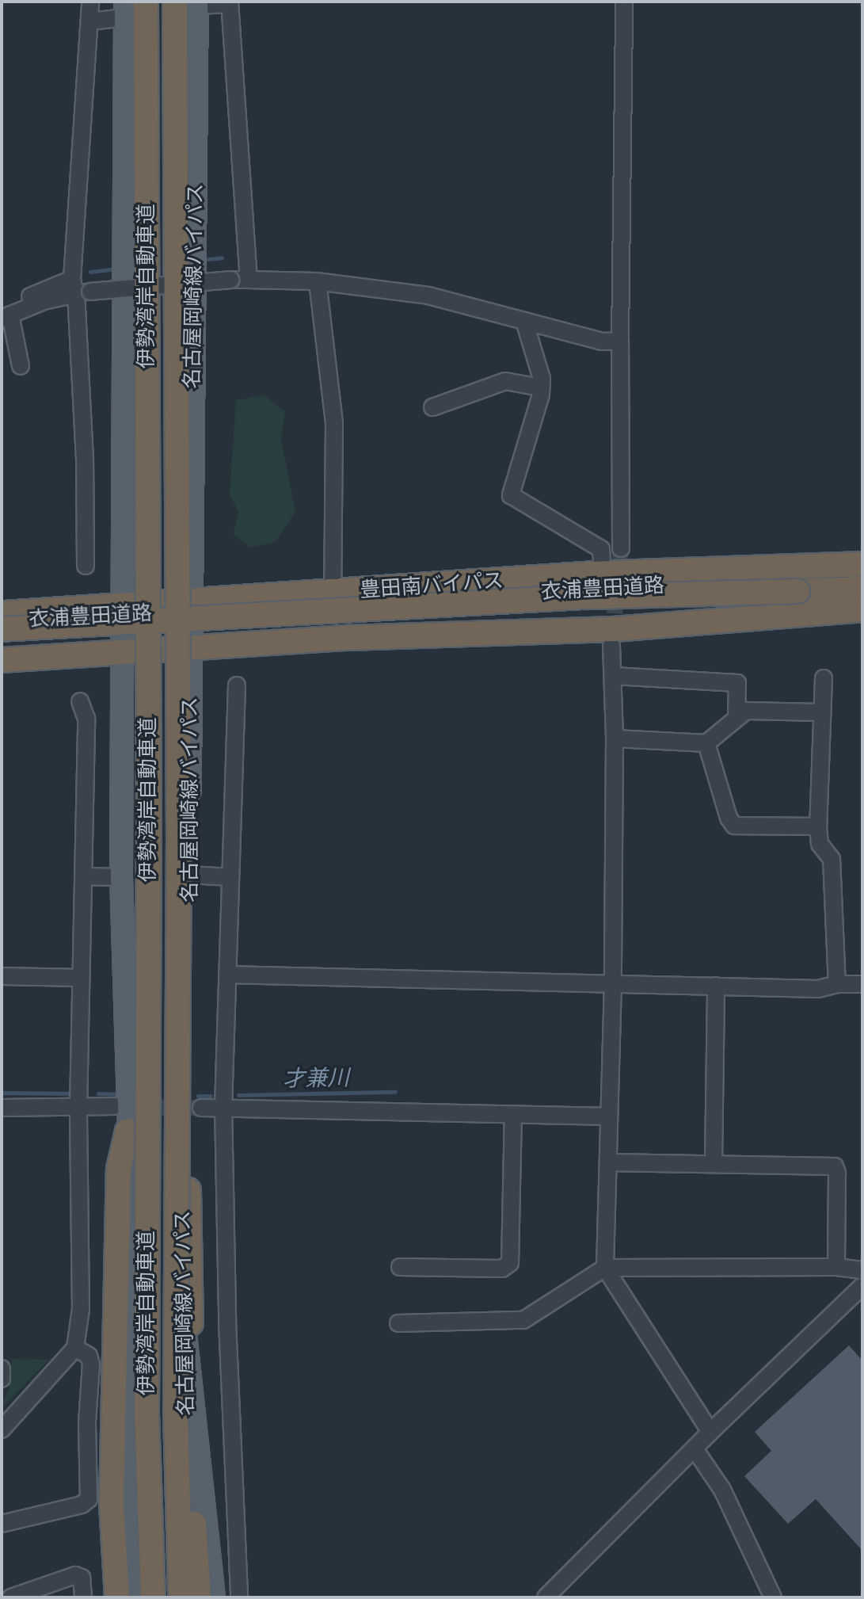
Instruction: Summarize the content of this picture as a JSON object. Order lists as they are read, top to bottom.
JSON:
{
  "streets": {
    "highway": ["伊勢湾岸自動車道", "豊田南バイパス", "衣浦豊田道路"],
    "main road": ["名古屋岡崎線バイパス"]
  },
  "crossings": [
    ["伊勢湾岸自動車道", "名古屋岡崎線バイパス"],
    ["名古屋岡崎線バイパス", "豊田南バイパス"]
  ],
  "water": ["才兼川"]
}
